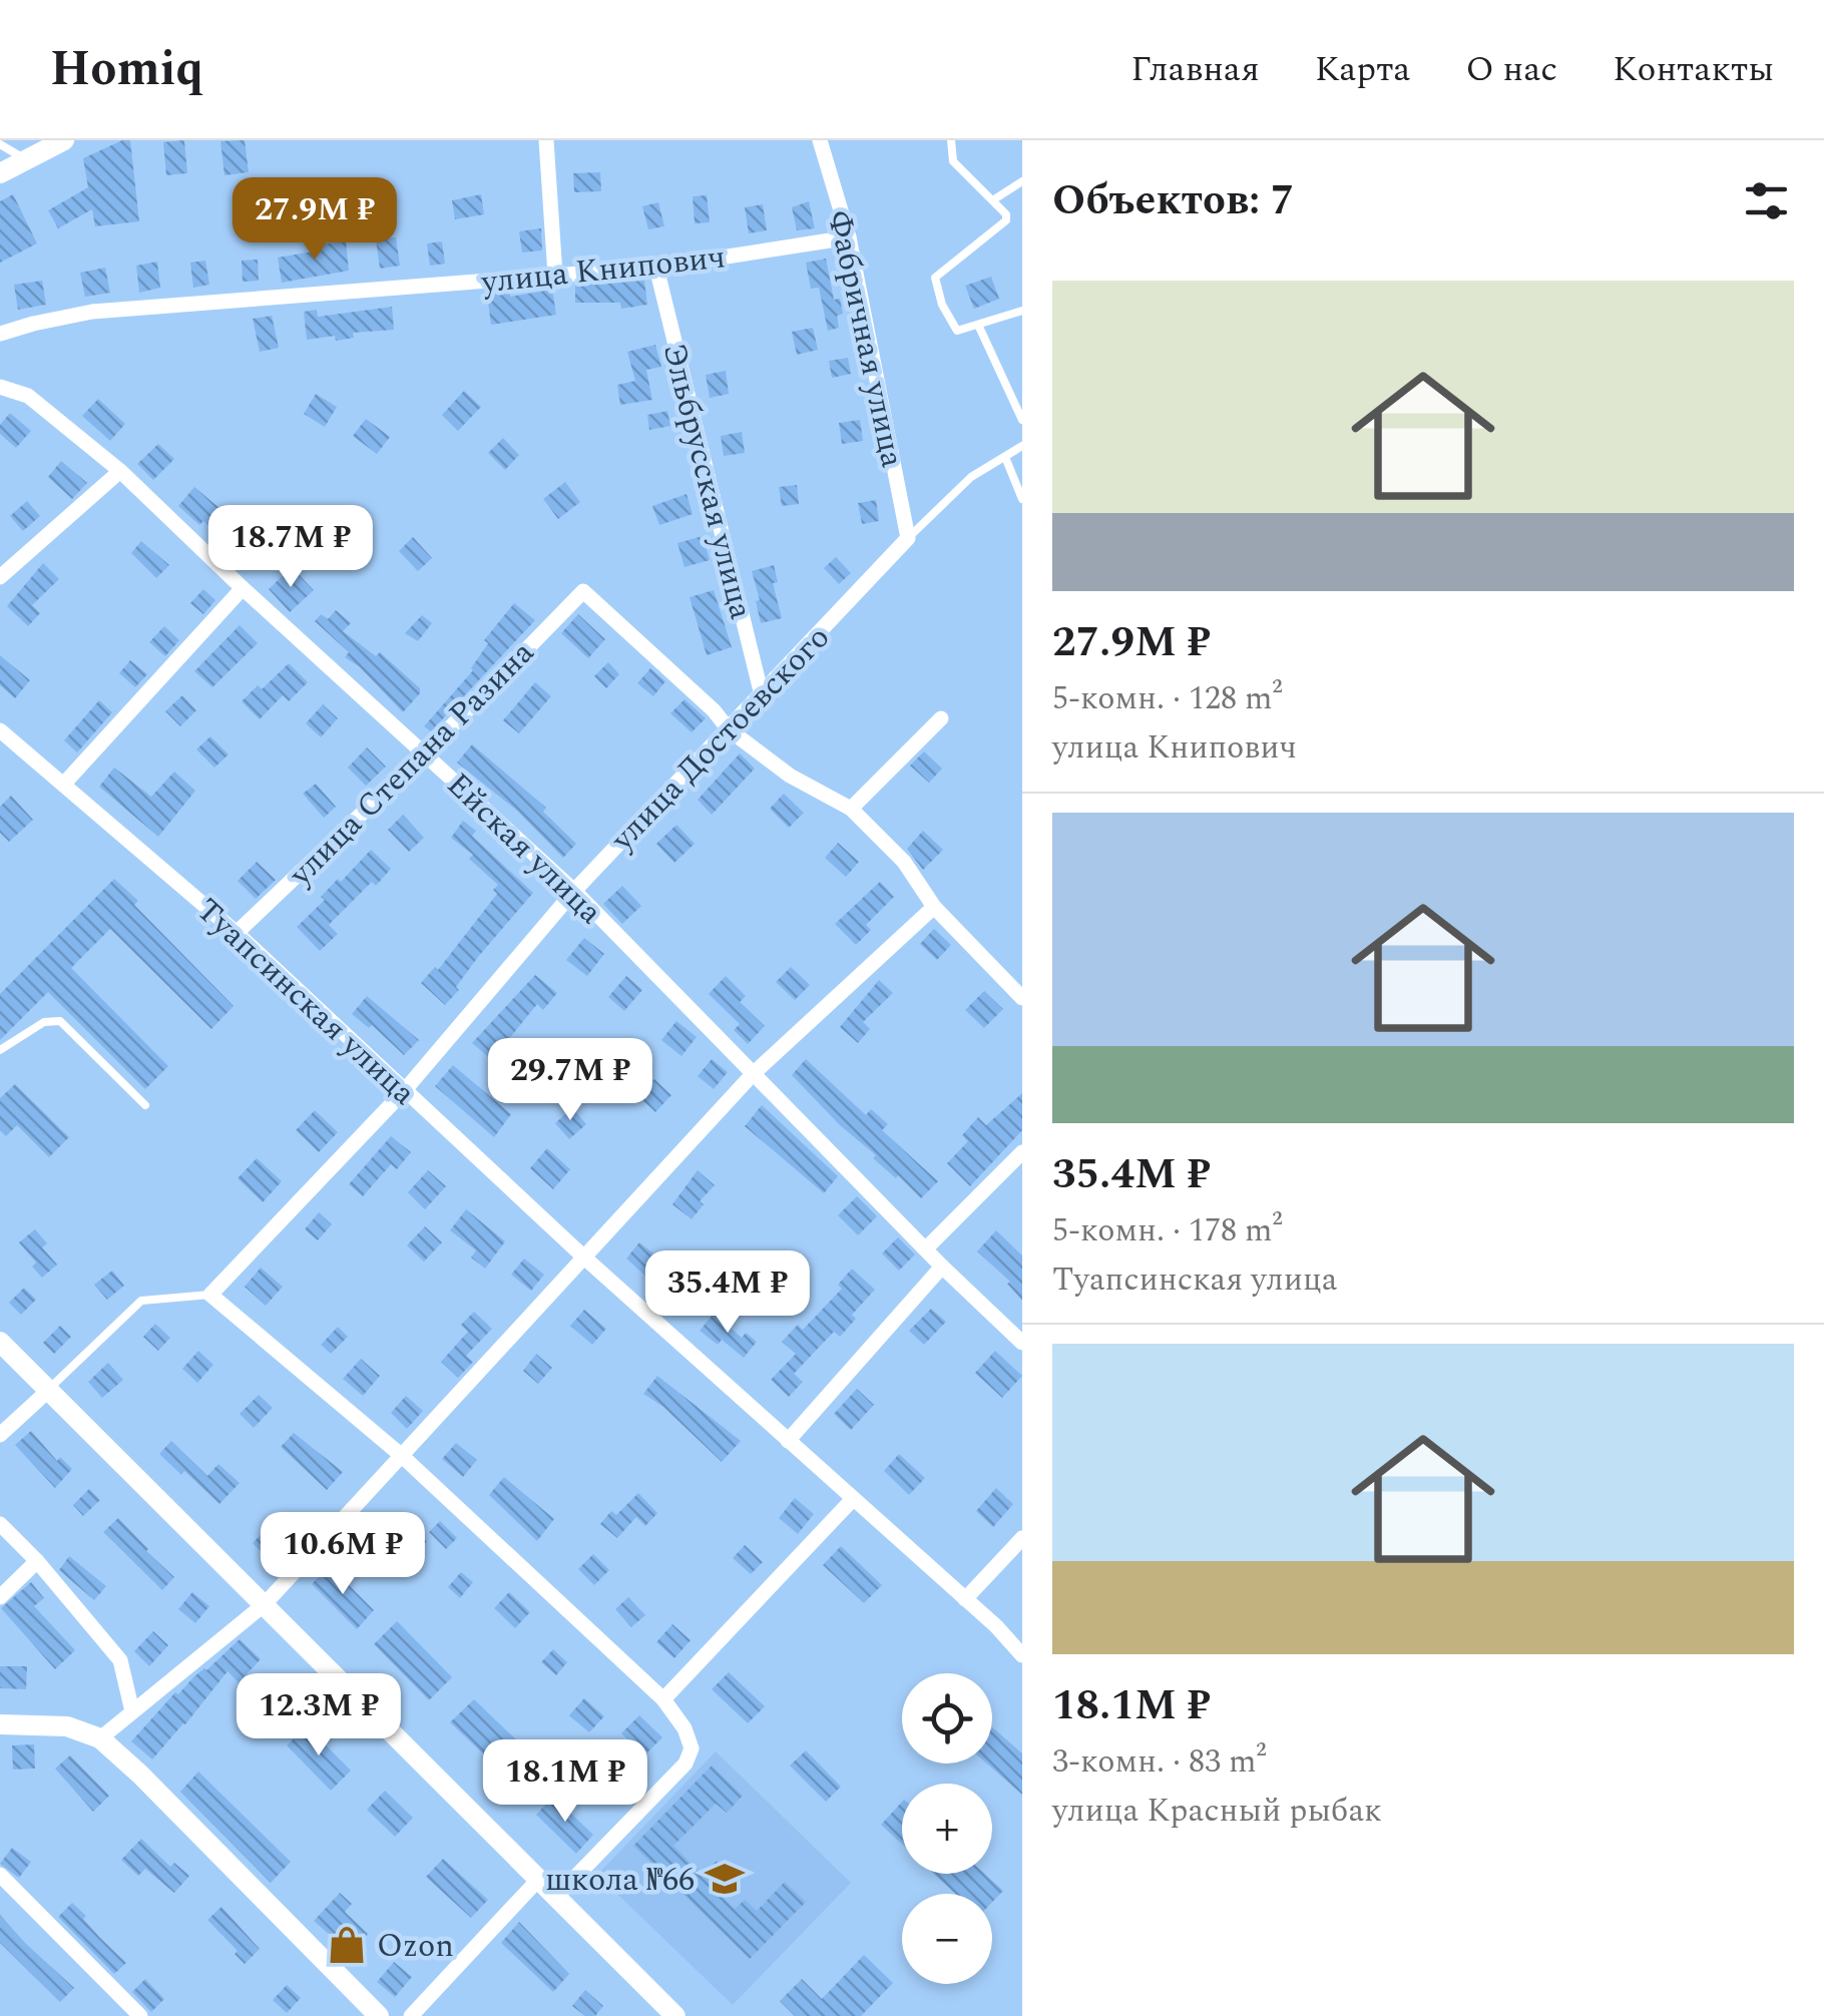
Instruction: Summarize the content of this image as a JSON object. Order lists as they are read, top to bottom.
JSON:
{
  "streets": {
    "street": [
      "улица Книпович",
      "Фабричная улица",
      "Эльбрусская улица",
      "улица Достоевского",
      "улица Степана Разина",
      "Ейская улица",
      "Туапсинская улица"
    ]
  },
  "crossings": [
    ["улица Книпович", "Фабричная улица"],
    ["улица Книпович", "Эльбрусская улица"],
    ["Фабричная улица", "улица Достоевского"],
    ["Эльбрусская улица", "улица Достоевского"],
    ["улица Достоевского", "улица Степана Разина"],
    ["улица Достоевского", "Ейская улица"],
    ["улица Достоевского", "Туапсинская улица"],
    ["улица Степана Разина", "Ейская улица"],
    ["улица Степана Разина", "Туапсинская улица"]
  ],
  "places": {
    "school or university": ["школа №66"],
    "shop": ["Ozon"]
  },
  "page": {
    "header": "Homiq",
    "nav": [
      "Главная",
      "Карта",
      "О нас",
      "Контакты"
    ],
    "heading": "Объектов: 7",
    "price": [
      "27.9M ₽",
      "18.7M ₽",
      "29.7M ₽",
      "35.4M ₽",
      "10.6M ₽",
      "12.3M ₽",
      "18.1M ₽"
    ],
    "list": [
      {
        "name": "27.9M ₽",
        "note": "5-комн. · 128 m² · улица Книпович"
      },
      {
        "name": "35.4M ₽",
        "note": "5-комн. · 178 m² · Туапсинская улица"
      },
      {
        "name": "18.1M ₽",
        "note": "3-комн. · 83 m² · улица Красный рыбак"
      }
    ],
    "map_buttons": ["+", "−"]
  }
}
